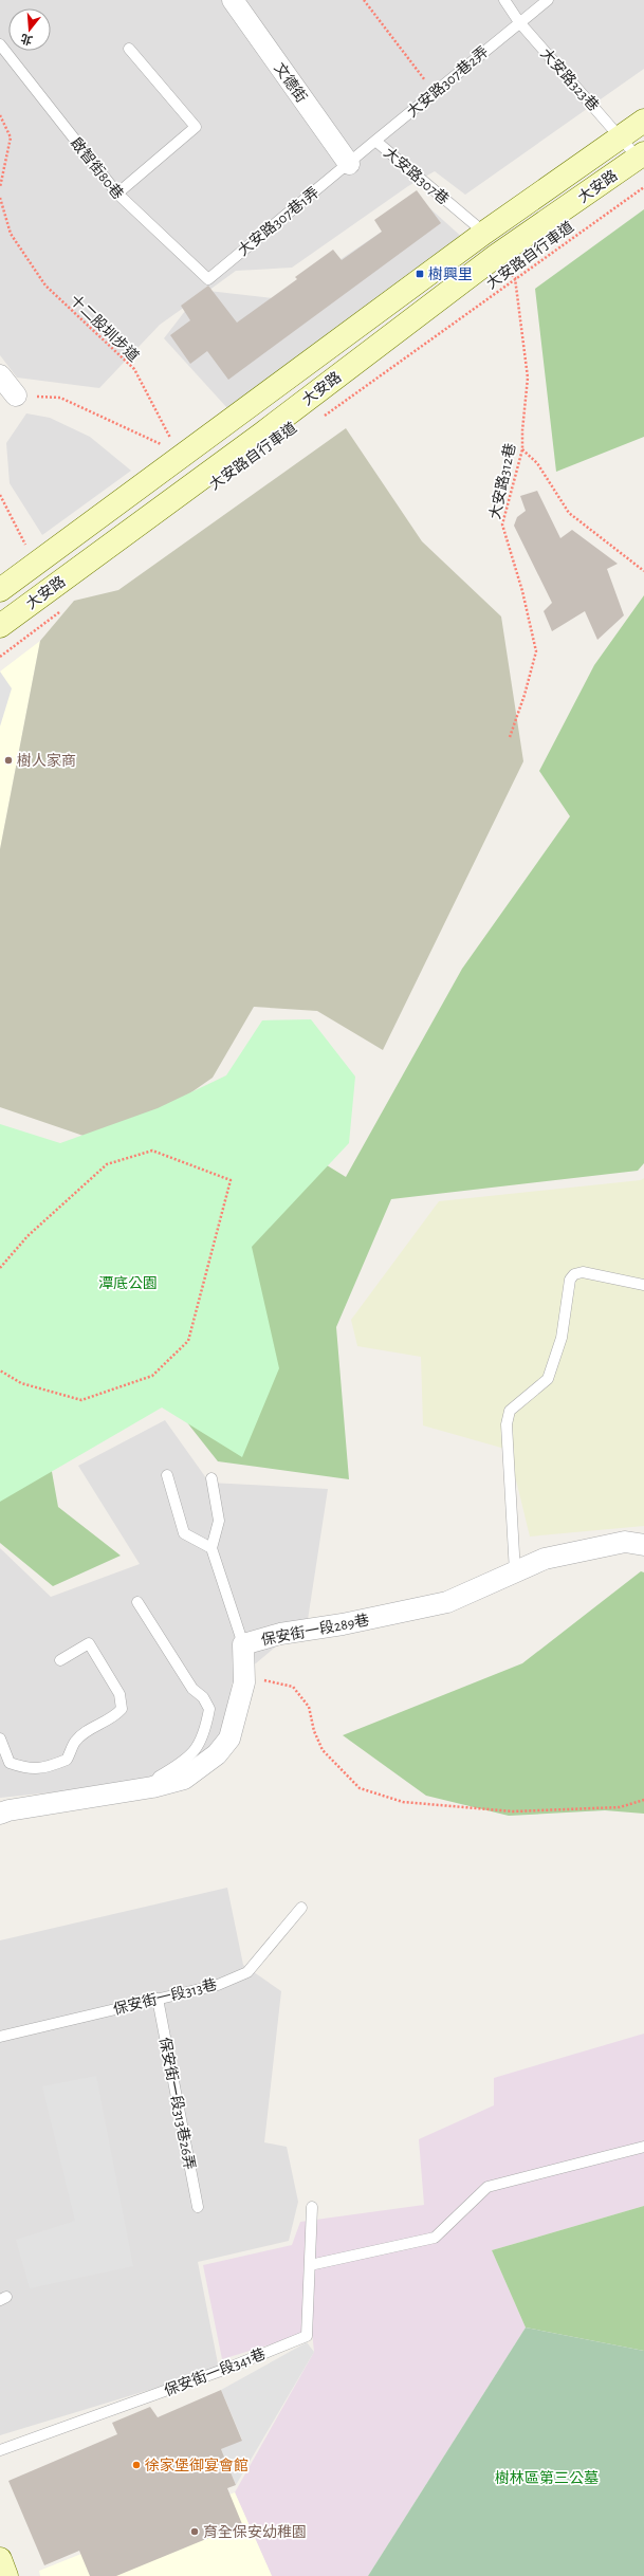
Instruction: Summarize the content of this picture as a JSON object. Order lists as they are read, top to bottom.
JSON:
{
  "streets": {
    "street": ["文德街", "大安路", "保安街一段289巷"],
    "lane": [
      "大安路323巷",
      "大安路307巷2弄",
      "啟智街80巷",
      "大安路307巷",
      "大安路307巷1弄",
      "保安街一段313巷",
      "保安街一段313巷26弄",
      "保安街一段341巷"
    ],
    "path": ["大安路自行車道", "十二股圳步道", "大安路312巷"]
  },
  "crossings": [
    ["大安路323巷", "大安路307巷2弄"],
    ["大安路323巷", "大安路"],
    ["大安路307巷2弄", "大安路307巷"],
    ["文德街", "大安路307巷"],
    ["文德街", "大安路307巷1弄"],
    ["啟智街80巷", "大安路307巷1弄"],
    ["大安路307巷", "大安路"],
    ["大安路307巷", "大安路307巷1弄"],
    ["大安路自行車道", "大安路312巷"],
    ["保安街一段313巷", "保安街一段313巷26弄"]
  ],
  "parks": ["潭底公園", "樹林區第三公墓"],
  "places": {
    "transit": ["樹興里"],
    "other": ["樹人家商", "徐家堡御宴會館", "育全保安幼稚園"]
  },
  "north": "bottom"
}
